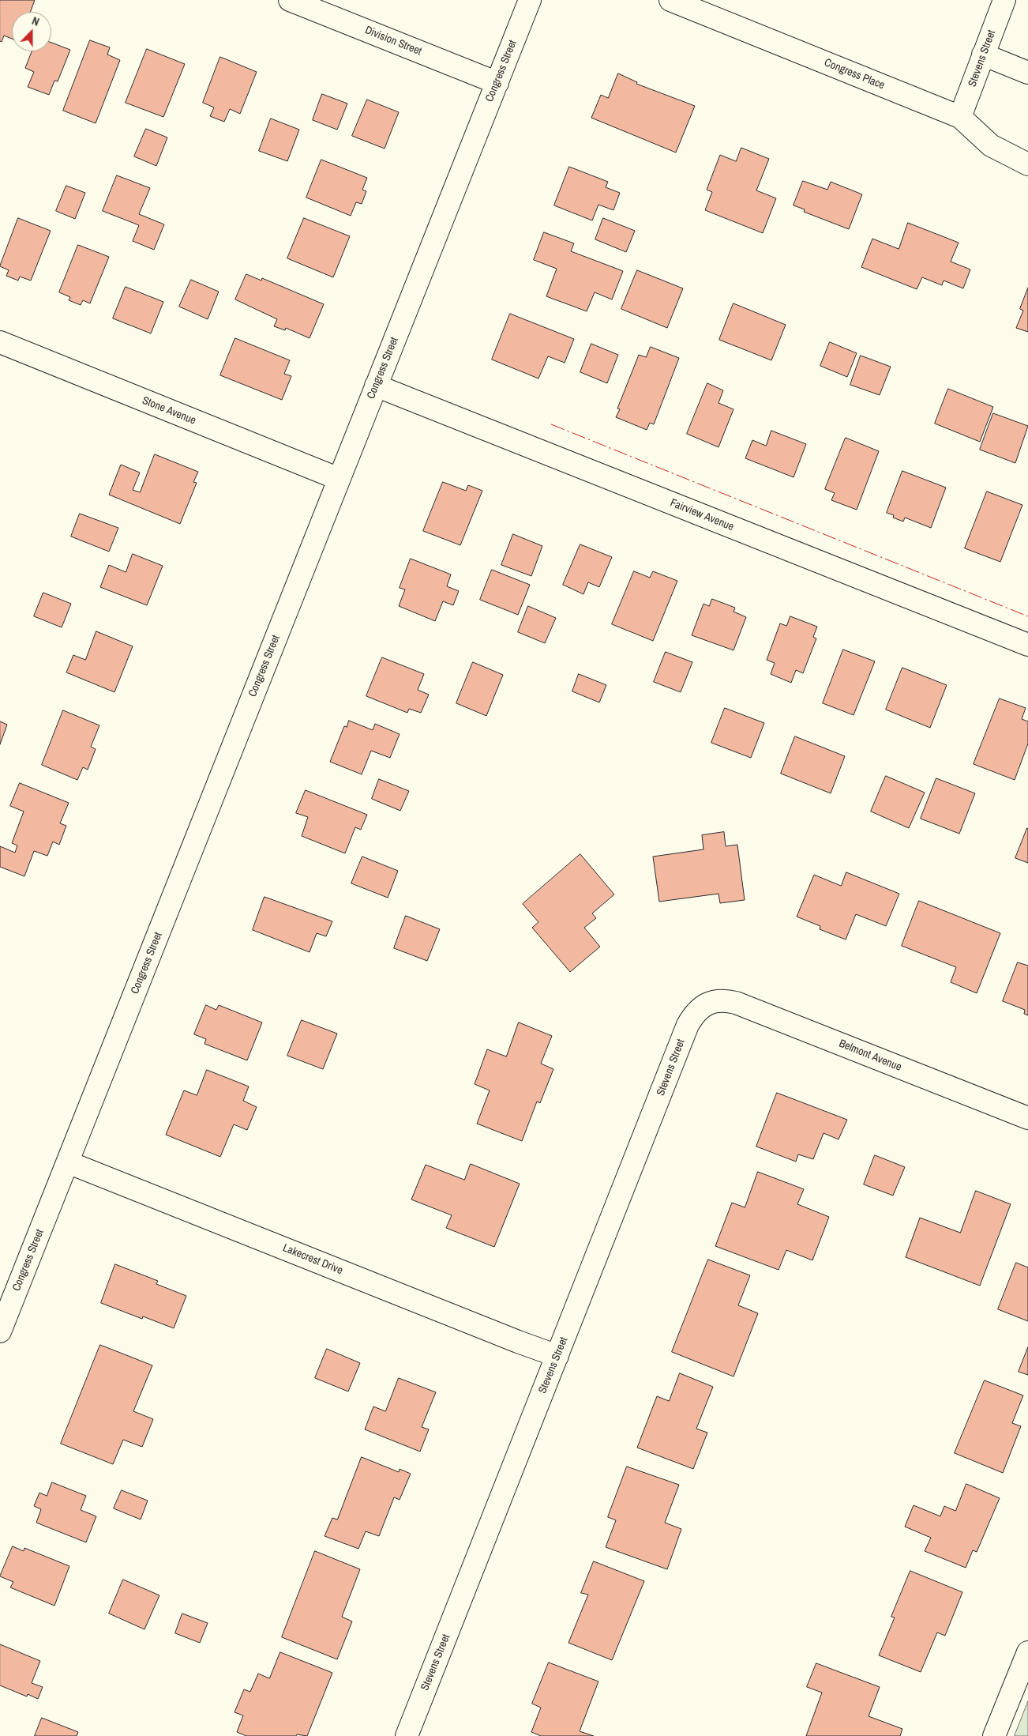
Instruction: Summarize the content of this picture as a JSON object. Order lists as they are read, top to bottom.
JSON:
{
  "streets": {
    "street": [
      "Division Street",
      "Stevens Street",
      "Congress Street",
      "Congress Place",
      "Stone Avenue",
      "Fairview Avenue",
      "Belmont Avenue",
      "Lakecrest Drive"
    ]
  },
  "crossings": [
    ["Division Street", "Congress Street"],
    ["Stevens Street", "Congress Place"],
    ["Stevens Street", "Belmont Avenue"],
    ["Stevens Street", "Lakecrest Drive"],
    ["Congress Street", "Stone Avenue"],
    ["Congress Street", "Fairview Avenue"],
    ["Congress Street", "Lakecrest Drive"]
  ],
  "north": "top"
}
